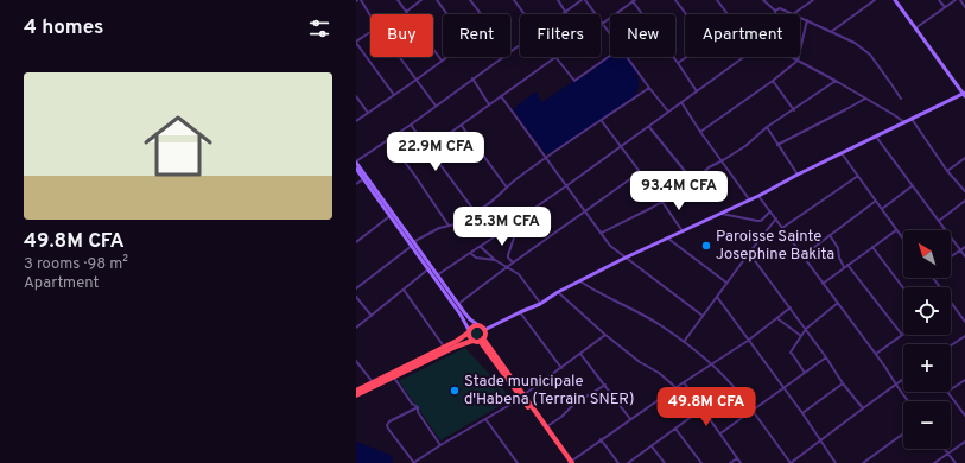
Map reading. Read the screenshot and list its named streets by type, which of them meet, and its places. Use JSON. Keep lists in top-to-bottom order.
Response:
{
  "places": ["Paroisse Sainte Josephine Bakita", "Stade municipale d'Habena (Terrain SNER)"],
  "north": "top left",
  "page": {
    "heading": "4 homes",
    "chip": [
      "Buy",
      "Rent",
      "Filters",
      "New",
      "Apartment"
    ],
    "list": [
      {
        "name": "49.8M CFA",
        "note": "3 rooms · 98 m² · Apartment"
      }
    ],
    "price": [
      "22.9M CFA",
      "93.4M CFA",
      "25.3M CFA",
      "49.8M CFA"
    ],
    "map_buttons": ["+", "−"]
  }
}
